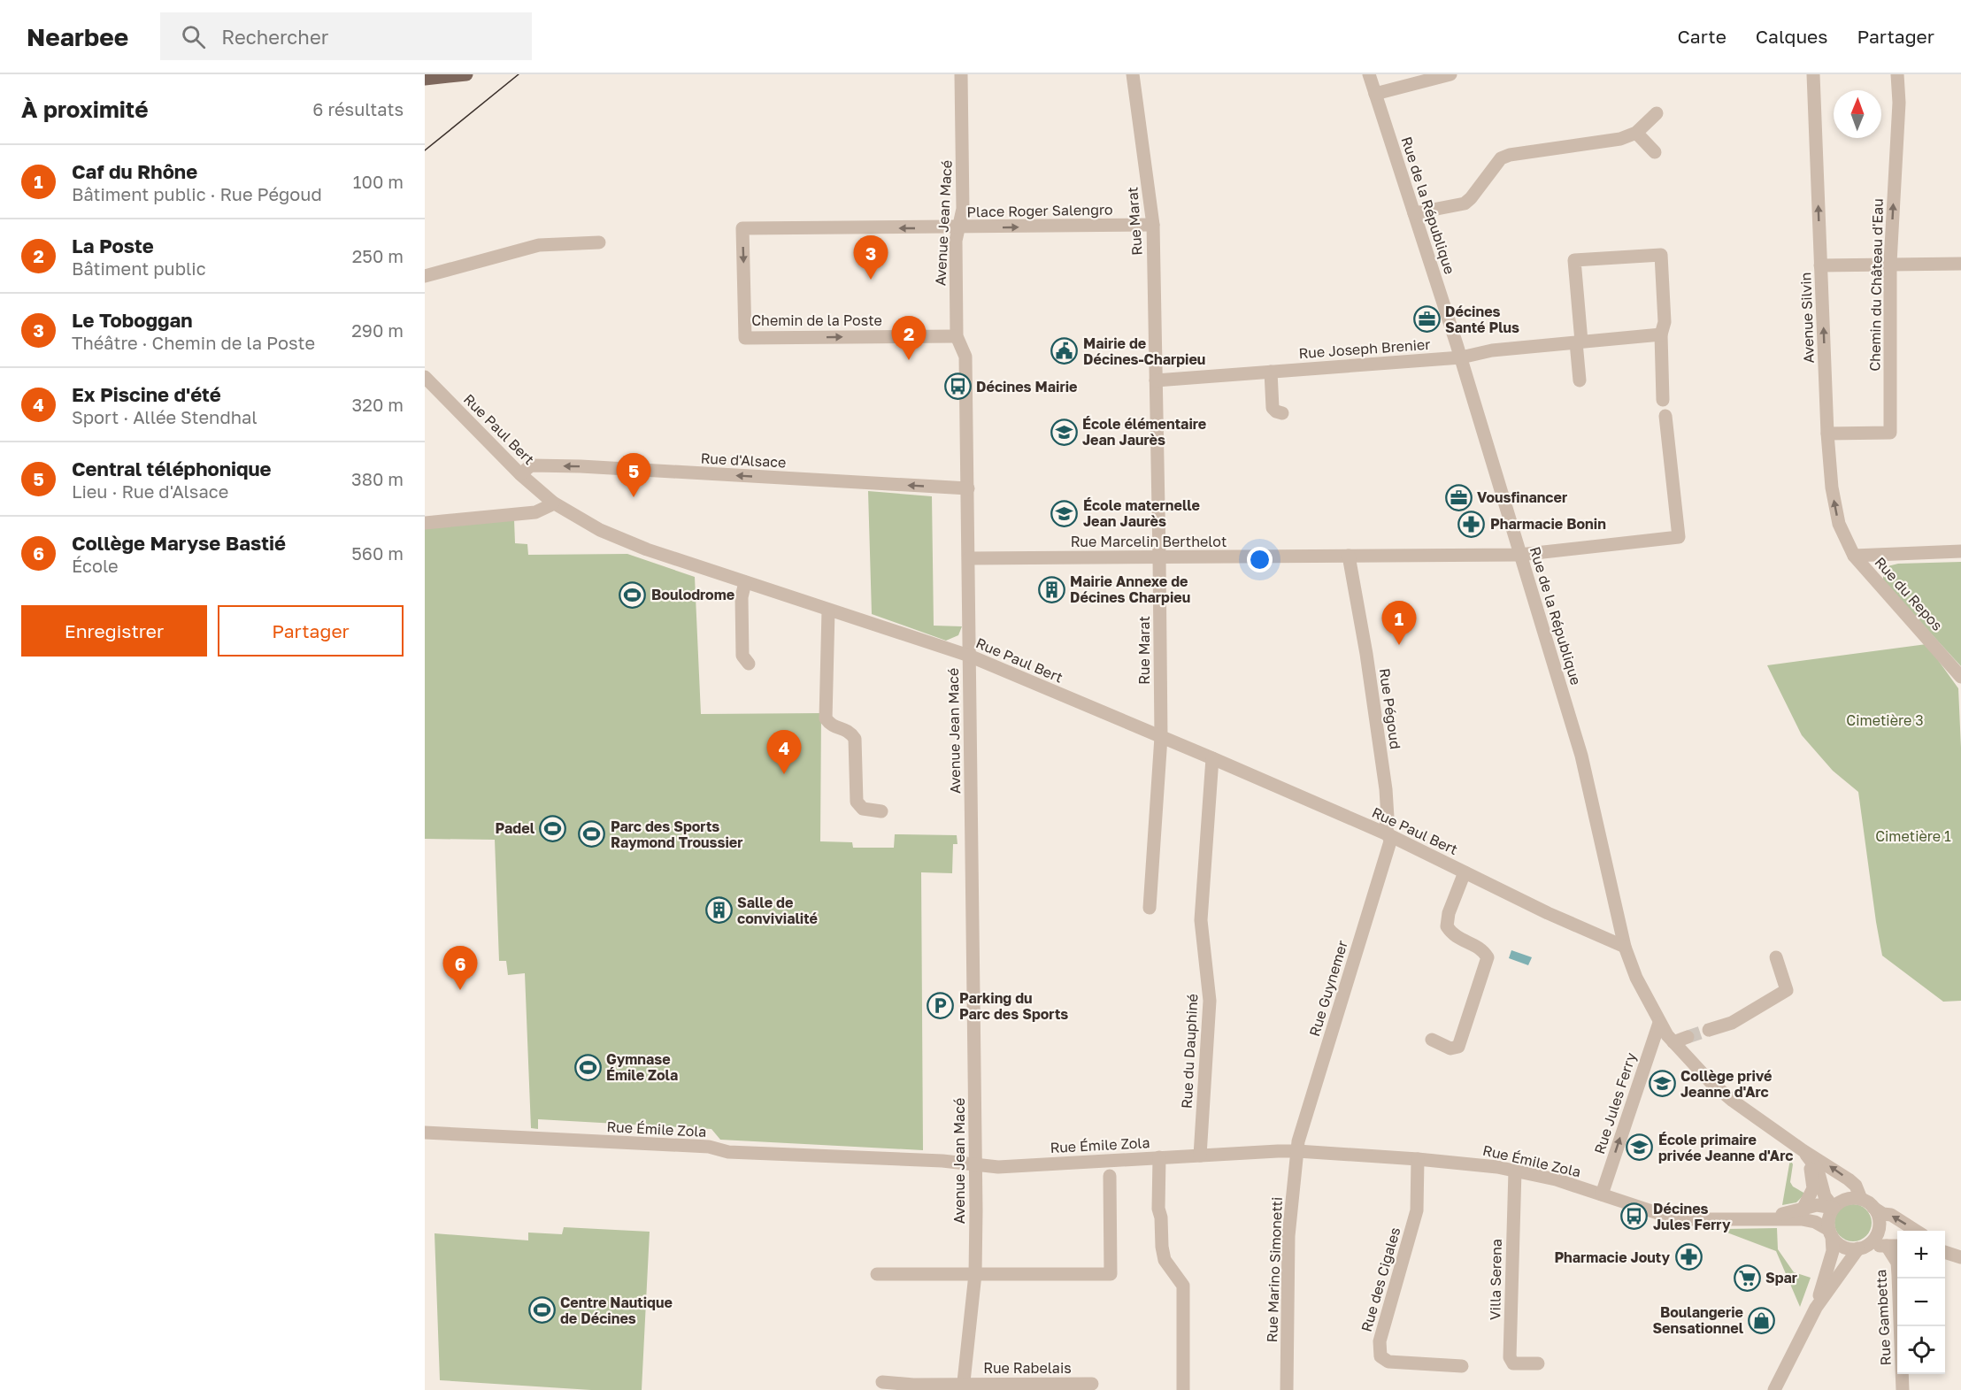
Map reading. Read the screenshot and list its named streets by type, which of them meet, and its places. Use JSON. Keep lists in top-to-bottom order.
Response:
{
  "streets": {
    "street": [
      "Rue de la République",
      "Place Roger Salengro",
      "Rue Marat",
      "Avenue Jean Macé",
      "Chemin du Château d'Eau",
      "Avenue Silvin",
      "Chemin de la Poste",
      "Rue Joseph Brenier",
      "Rue Paul Bert",
      "Rue d'Alsace",
      "Rue Marcelin Berthelot",
      "Rue du Repos",
      "Rue Pégoud",
      "Rue Guynemer",
      "Rue du Dauphiné",
      "Rue Jules Ferry",
      "Rue Émile Zola",
      "Rue Marino Simonetti",
      "Rue des Cigales",
      "Villa Serena",
      "Rue Gambetta",
      "Rue Rabelais"
    ]
  },
  "crossings": [
    ["Rue de la République", "Rue Joseph Brenier"],
    ["Rue de la République", "Rue Paul Bert"],
    ["Rue de la République", "Rue Marcelin Berthelot"],
    ["Rue de la République", "Rue Jules Ferry"],
    ["Rue de la République", "Rue Émile Zola"],
    ["Place Roger Salengro", "Rue Marat"],
    ["Place Roger Salengro", "Avenue Jean Macé"],
    ["Place Roger Salengro", "Chemin de la Poste"],
    ["Rue Marat", "Rue Joseph Brenier"],
    ["Rue Marat", "Rue Paul Bert"],
    ["Rue Marat", "Rue Marcelin Berthelot"],
    ["Avenue Jean Macé", "Chemin de la Poste"],
    ["Avenue Jean Macé", "Rue Paul Bert"],
    ["Avenue Jean Macé", "Rue d'Alsace"],
    ["Avenue Jean Macé", "Rue Marcelin Berthelot"],
    ["Avenue Jean Macé", "Rue Émile Zola"],
    ["Avenue Jean Macé", "Rue Rabelais"],
    ["Chemin du Château d'Eau", "Avenue Silvin"],
    ["Avenue Silvin", "Rue du Repos"],
    ["Rue Paul Bert", "Rue d'Alsace"],
    ["Rue Paul Bert", "Rue Pégoud"],
    ["Rue Paul Bert", "Rue Guynemer"],
    ["Rue Paul Bert", "Rue du Dauphiné"],
    ["Rue Marcelin Berthelot", "Rue Pégoud"],
    ["Rue Pégoud", "Rue Guynemer"],
    ["Rue Guynemer", "Rue Émile Zola"],
    ["Rue Guynemer", "Rue Marino Simonetti"],
    ["Rue du Dauphiné", "Rue Émile Zola"],
    ["Rue Jules Ferry", "Rue Émile Zola"],
    ["Rue Émile Zola", "Rue Marino Simonetti"],
    ["Rue Émile Zola", "Rue des Cigales"],
    ["Rue Émile Zola", "Villa Serena"]
  ],
  "one_way": [
    "Place Roger Salengro",
    "Chemin du Château d'Eau",
    "Avenue Silvin",
    "Rue d'Alsace",
    "Rue Jules Ferry"
  ],
  "parks": ["Cimetière 3", "Cimetière 1"],
  "places": {
    "office": ["Décines Santé Plus", "Vousfinancer"],
    "public building": ["Mairie de Décines-Charpieu"],
    "bus stop": ["Décines Mairie", "Décines Jules Ferry"],
    "school or university": [
      "École élémentaire Jean Jaurès",
      "École maternelle Jean Jaurès",
      "Collège privé Jeanne d'Arc",
      "École primaire privée Jeanne d'Arc"
    ],
    "pharmacy": ["Pharmacie Bonin", "Pharmacie Jouty"],
    "building": ["Mairie Annexe de Décines Charpieu", "Salle de convivialité"],
    "sports": [
      "Boulodrome",
      "Padel",
      "Parc des Sports Raymond Troussier",
      "Gymnase Émile Zola",
      "Centre Nautique de Décines"
    ],
    "parking": ["Parking du Parc des Sports"],
    "supermarket": ["Spar"],
    "shop": ["Boulangerie Sensationnel"]
  },
  "north": "top",
  "page": {
    "header": "Nearbee",
    "search": "Rechercher",
    "nav": ["Carte", "Calques", "Partager"],
    "heading": ["À proximité", "6 résultats"],
    "list": [
      {
        "mark": "1",
        "name": "Caf du Rhône",
        "note": "Bâtiment public · Rue Pégoud",
        "value": "100 m"
      },
      {
        "mark": "2",
        "name": "La Poste",
        "note": "Bâtiment public",
        "value": "250 m"
      },
      {
        "mark": "3",
        "name": "Le Toboggan",
        "note": "Théâtre · Chemin de la Poste",
        "value": "290 m"
      },
      {
        "mark": "4",
        "name": "Ex Piscine d'été",
        "note": "Sport · Allée Stendhal",
        "value": "320 m"
      },
      {
        "mark": "5",
        "name": "Central téléphonique",
        "note": "Lieu · Rue d'Alsace",
        "value": "380 m"
      },
      {
        "mark": "6",
        "name": "Collège Maryse Bastié",
        "note": "École",
        "value": "560 m"
      }
    ],
    "pins": [
      "3",
      "2",
      "5",
      "1",
      "4",
      "6"
    ],
    "buttons": ["Enregistrer", "Partager"],
    "map_buttons": ["+", "−"]
  }
}
